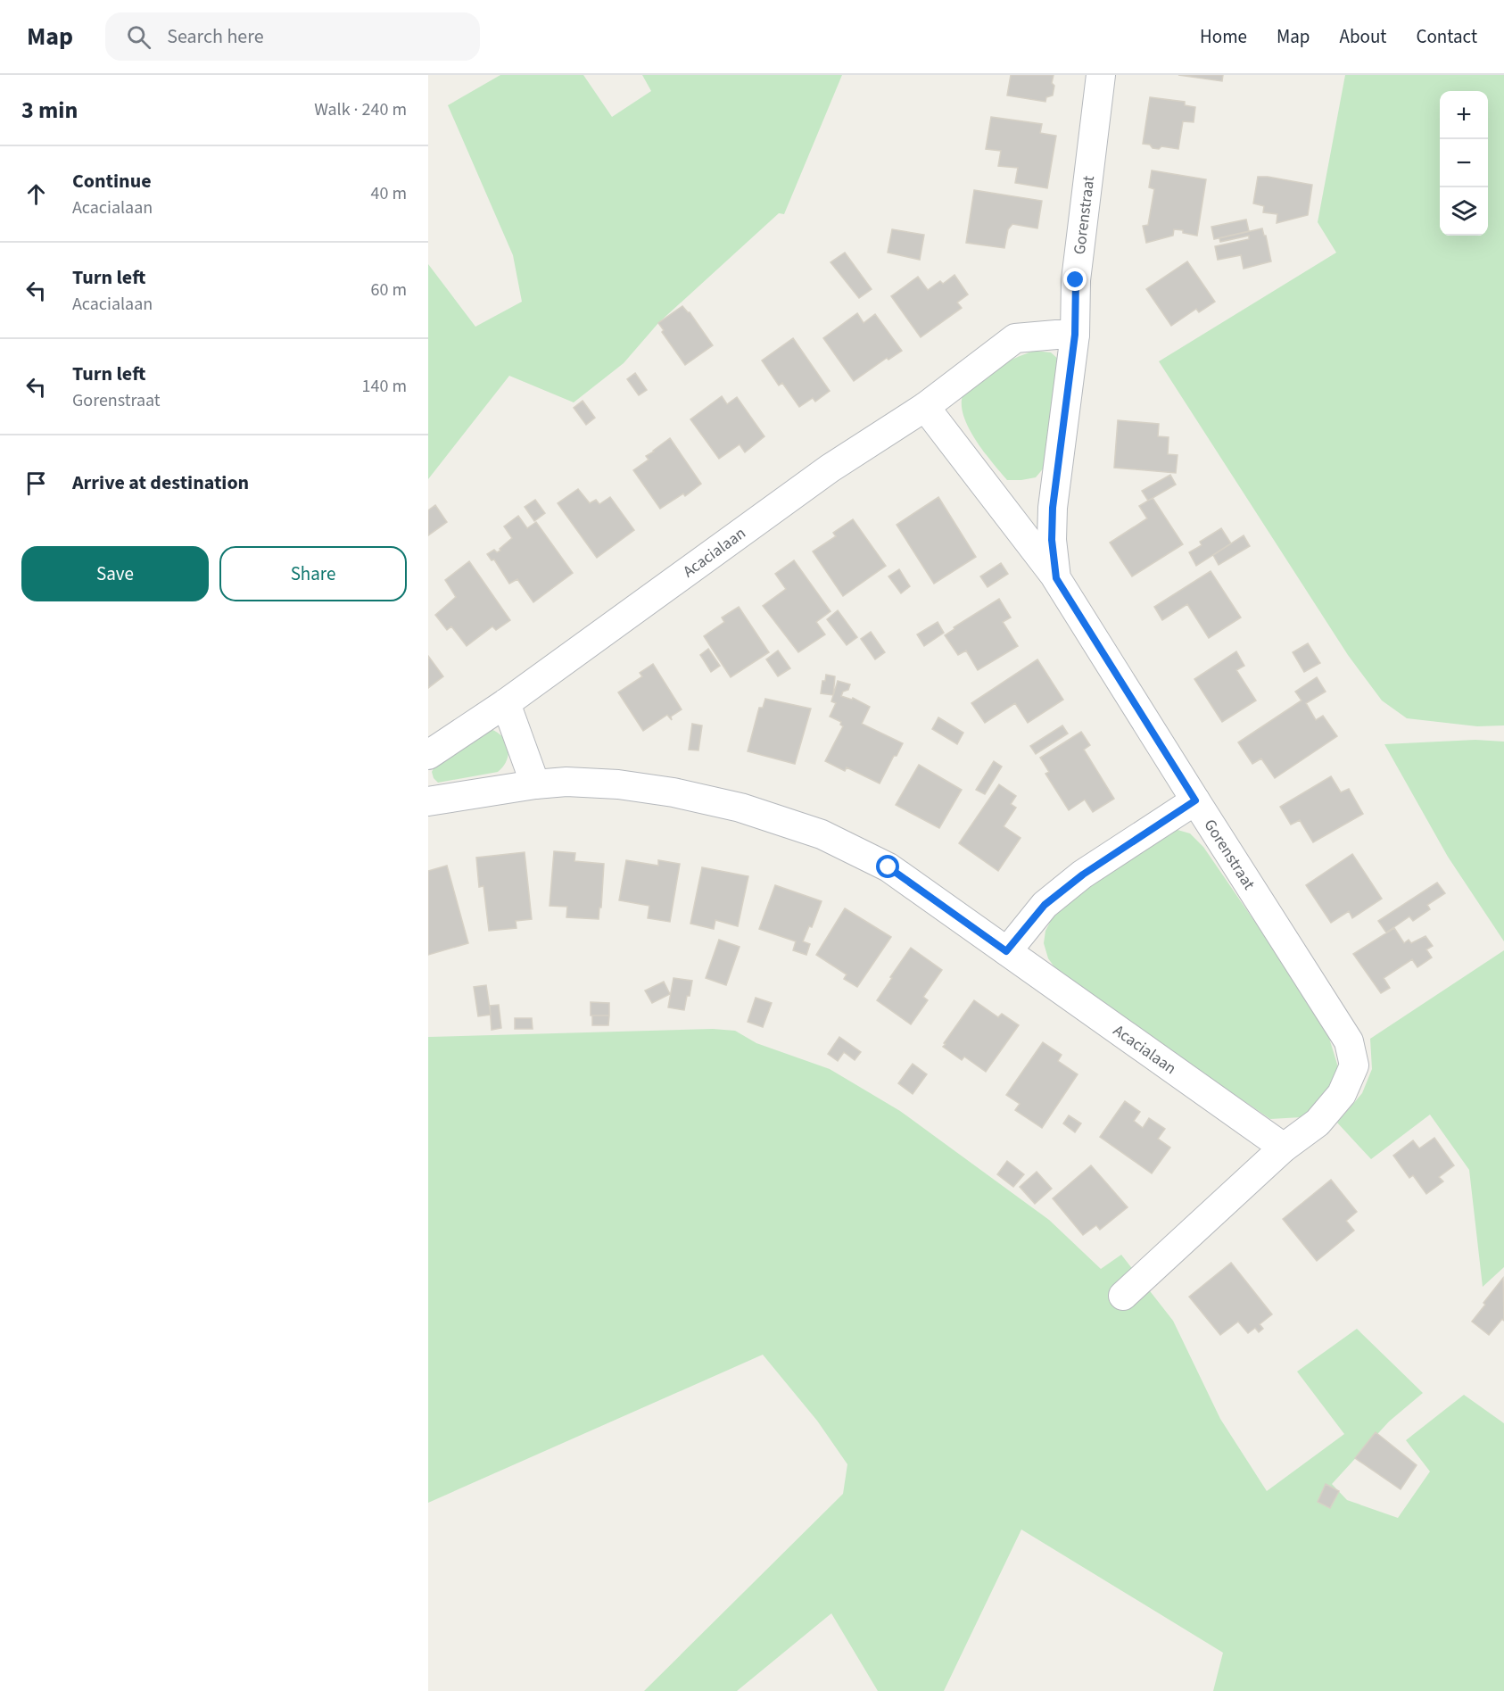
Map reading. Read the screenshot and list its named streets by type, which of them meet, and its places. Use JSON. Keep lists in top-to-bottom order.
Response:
{
  "streets": {
    "street": ["Gorenstraat", "Acacialaan"]
  },
  "crossings": [
    ["Gorenstraat", "Acacialaan"]
  ],
  "page": {
    "header": "Map",
    "search": "Search here",
    "nav": [
      "Home",
      "Map",
      "About",
      "Contact"
    ],
    "heading": ["3 min", "Walk · 240 m"],
    "map_buttons": ["+", "−"],
    "list": [
      ["Continue", "Acacialaan", "40 m"],
      ["Turn left", "Acacialaan", "60 m"],
      ["Turn left", "Gorenstraat", "140 m"],
      "Arrive at destination"
    ],
    "buttons": ["Save", "Share"]
  }
}
